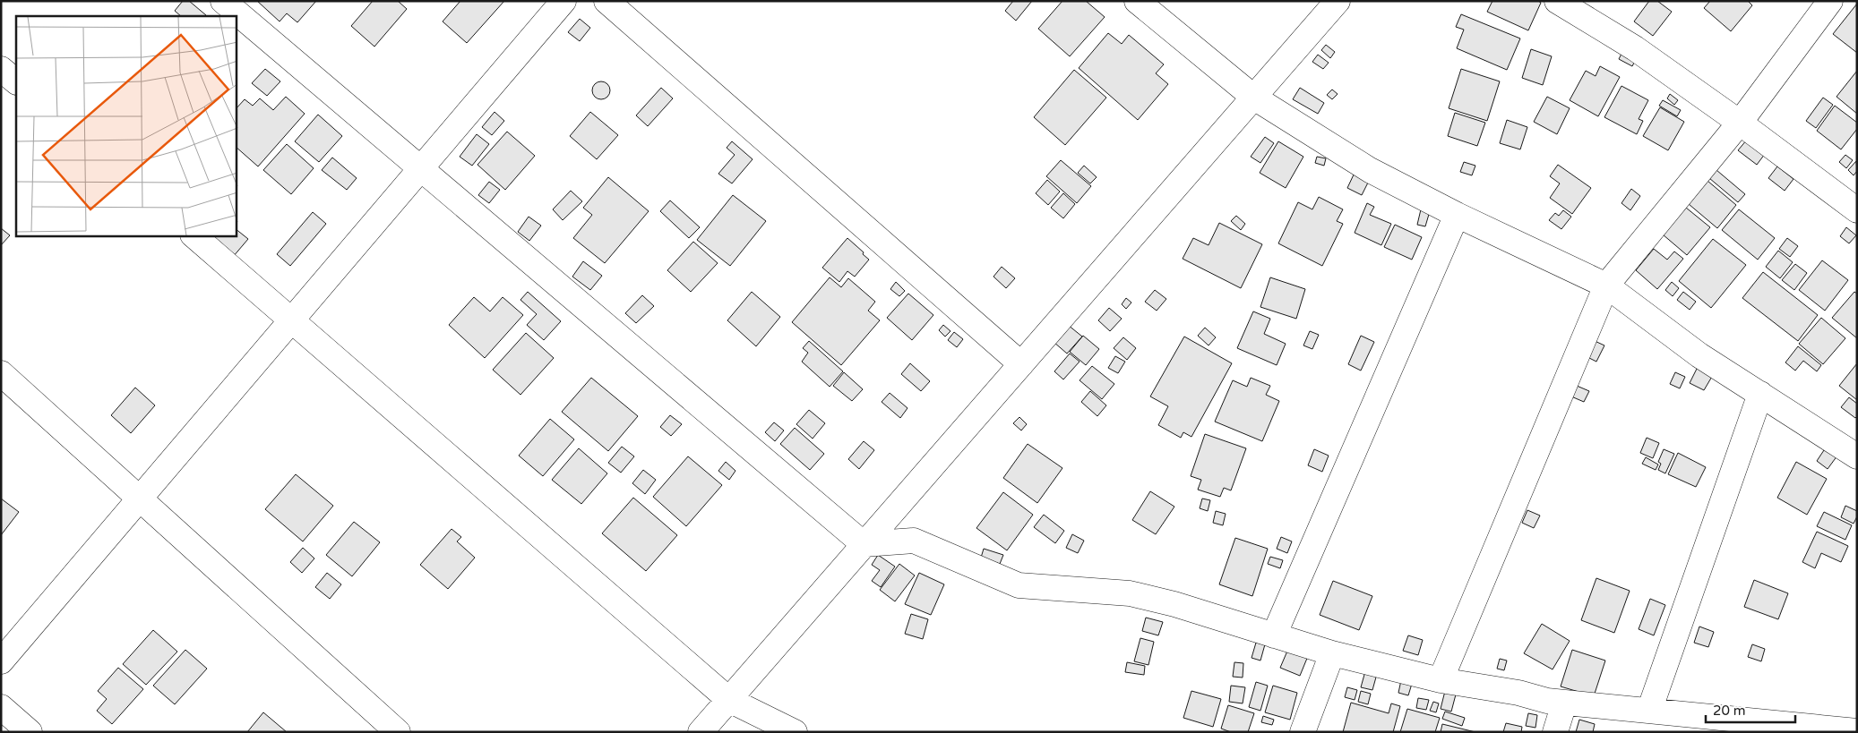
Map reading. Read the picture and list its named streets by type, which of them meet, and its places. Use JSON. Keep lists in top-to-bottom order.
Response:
{
  "scale_bar": "20 m"
}
